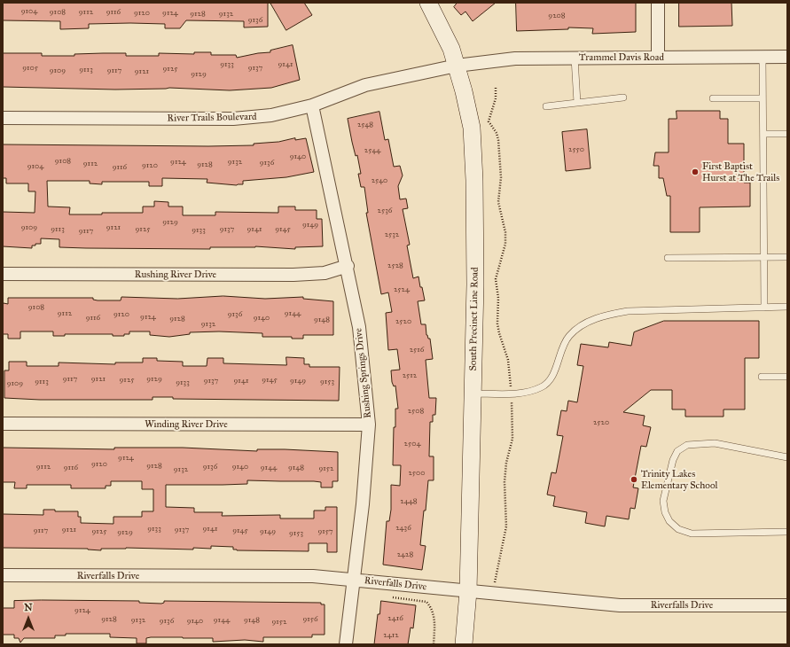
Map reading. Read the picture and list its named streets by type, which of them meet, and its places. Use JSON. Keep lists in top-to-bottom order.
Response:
{
  "streets": {
    "main road": ["South Precinct Line Road"],
    "street": [
      "Trammel Davis Road",
      "River Trails Boulevard",
      "Rushing River Drive",
      "Rushing Springs Drive",
      "Winding River Drive",
      "Riverfalls Drive"
    ]
  },
  "crossings": [
    ["Trammel Davis Road", "River Trails Boulevard"],
    ["Trammel Davis Road", "South Precinct Line Road"],
    ["River Trails Boulevard", "South Precinct Line Road"],
    ["River Trails Boulevard", "Rushing Springs Drive"],
    ["Rushing River Drive", "Rushing Springs Drive"],
    ["South Precinct Line Road", "Riverfalls Drive"],
    ["Rushing Springs Drive", "Winding River Drive"],
    ["Rushing Springs Drive", "Riverfalls Drive"]
  ],
  "places": ["First Baptist Hurst at The Trails", "Trinity Lakes Elementary School"],
  "house_numbers": [
    "9104",
    "9108",
    "9112",
    "9116",
    "9120",
    "9124",
    "9128",
    "9132",
    "9208",
    "9136",
    "9133",
    "9141",
    "9105",
    "9137",
    "9125",
    "9113",
    "9109",
    "9117",
    "9121",
    "9129",
    "2548",
    "2550",
    "2544",
    "9140",
    "9108",
    "9124",
    "9132",
    "9136",
    "9112",
    "9128",
    "9120",
    "9104",
    "9116",
    "2540",
    "2536",
    "9129",
    "9149",
    "9109",
    "9121",
    "9113",
    "9125",
    "9137",
    "9141",
    "9145",
    "9133",
    "9117",
    "2532",
    "2528",
    "2524",
    "9108",
    "9112",
    "9144",
    "9120",
    "9136",
    "9124",
    "9116",
    "9140",
    "9128",
    "9148",
    "2520",
    "9132",
    "2516",
    "2512",
    "9117",
    "9121",
    "9129",
    "9125",
    "9145",
    "9137",
    "9141",
    "9149",
    "9113",
    "9153",
    "9133",
    "9109",
    "2508",
    "2520",
    "2504",
    "9124",
    "9120",
    "9128",
    "9112",
    "9136",
    "9140",
    "9116",
    "9144",
    "9148",
    "9152",
    "9132",
    "2500",
    "2448",
    "2436",
    "9133",
    "9141",
    "9121",
    "9137",
    "9117",
    "9145",
    "9125",
    "9149",
    "9157",
    "9129",
    "9153",
    "2428",
    "9124",
    "2416",
    "9128",
    "9156",
    "9132",
    "9144",
    "9148",
    "9136",
    "9140",
    "9152",
    "2412"
  ],
  "north": "top"
}
